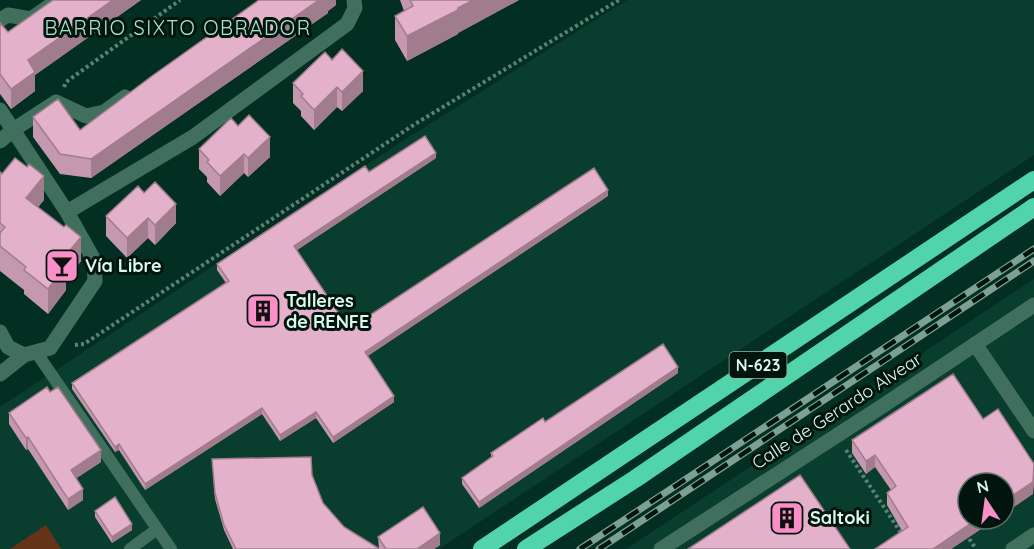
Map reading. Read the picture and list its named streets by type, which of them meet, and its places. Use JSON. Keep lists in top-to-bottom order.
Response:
{
  "streets": {
    "highway": ["N-623"],
    "street": ["Calle de Gerardo Alvear"]
  },
  "districts": ["BARRIO SIXTO OBRADOR"],
  "places": {
    "bar": ["Vía Libre"],
    "building": ["Talleres de RENFE", "Saltoki"]
  },
  "north": "top"
}
